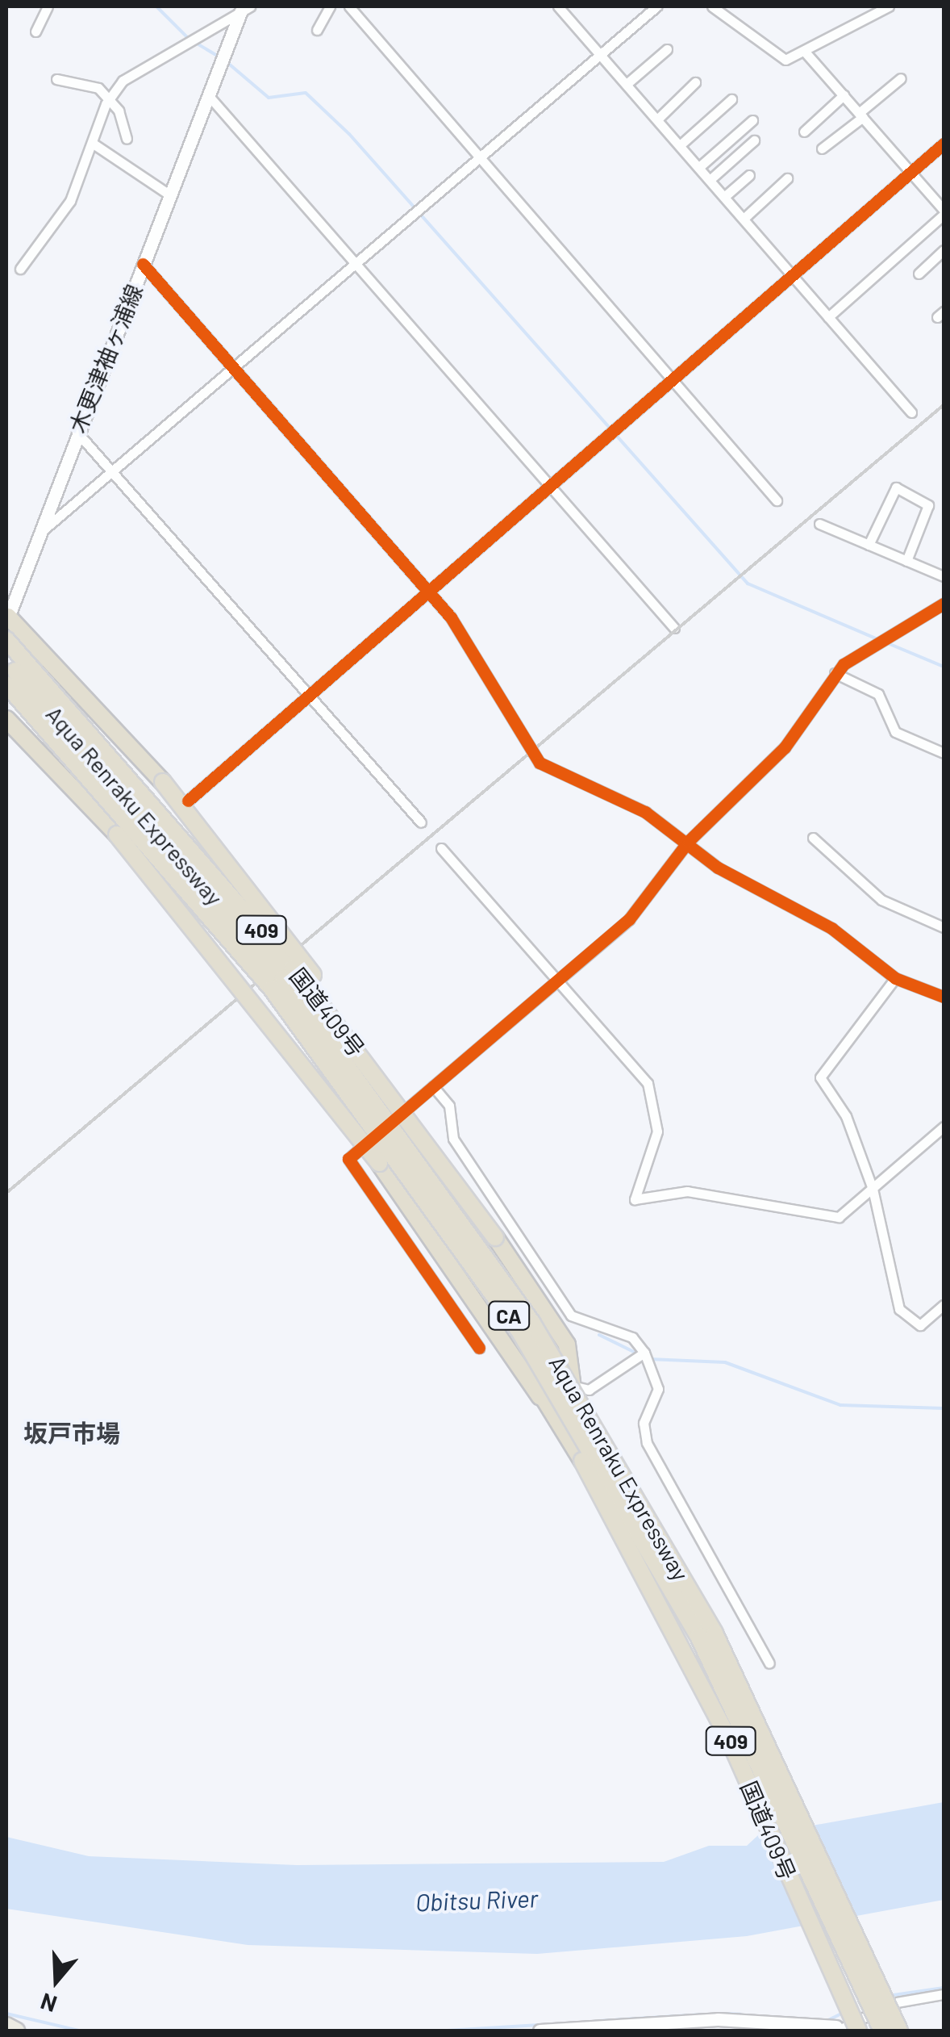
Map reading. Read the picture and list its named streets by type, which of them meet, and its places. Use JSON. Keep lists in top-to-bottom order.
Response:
{
  "streets": {
    "highway": [
      "Aqua Renraku Expressway",
      "409",
      "国道409号",
      "CA"
    ],
    "main road": ["木更津袖ヶ浦線"]
  },
  "districts": ["坂戸市場"],
  "water": ["Obitsu River"],
  "north": "bottom"
}
